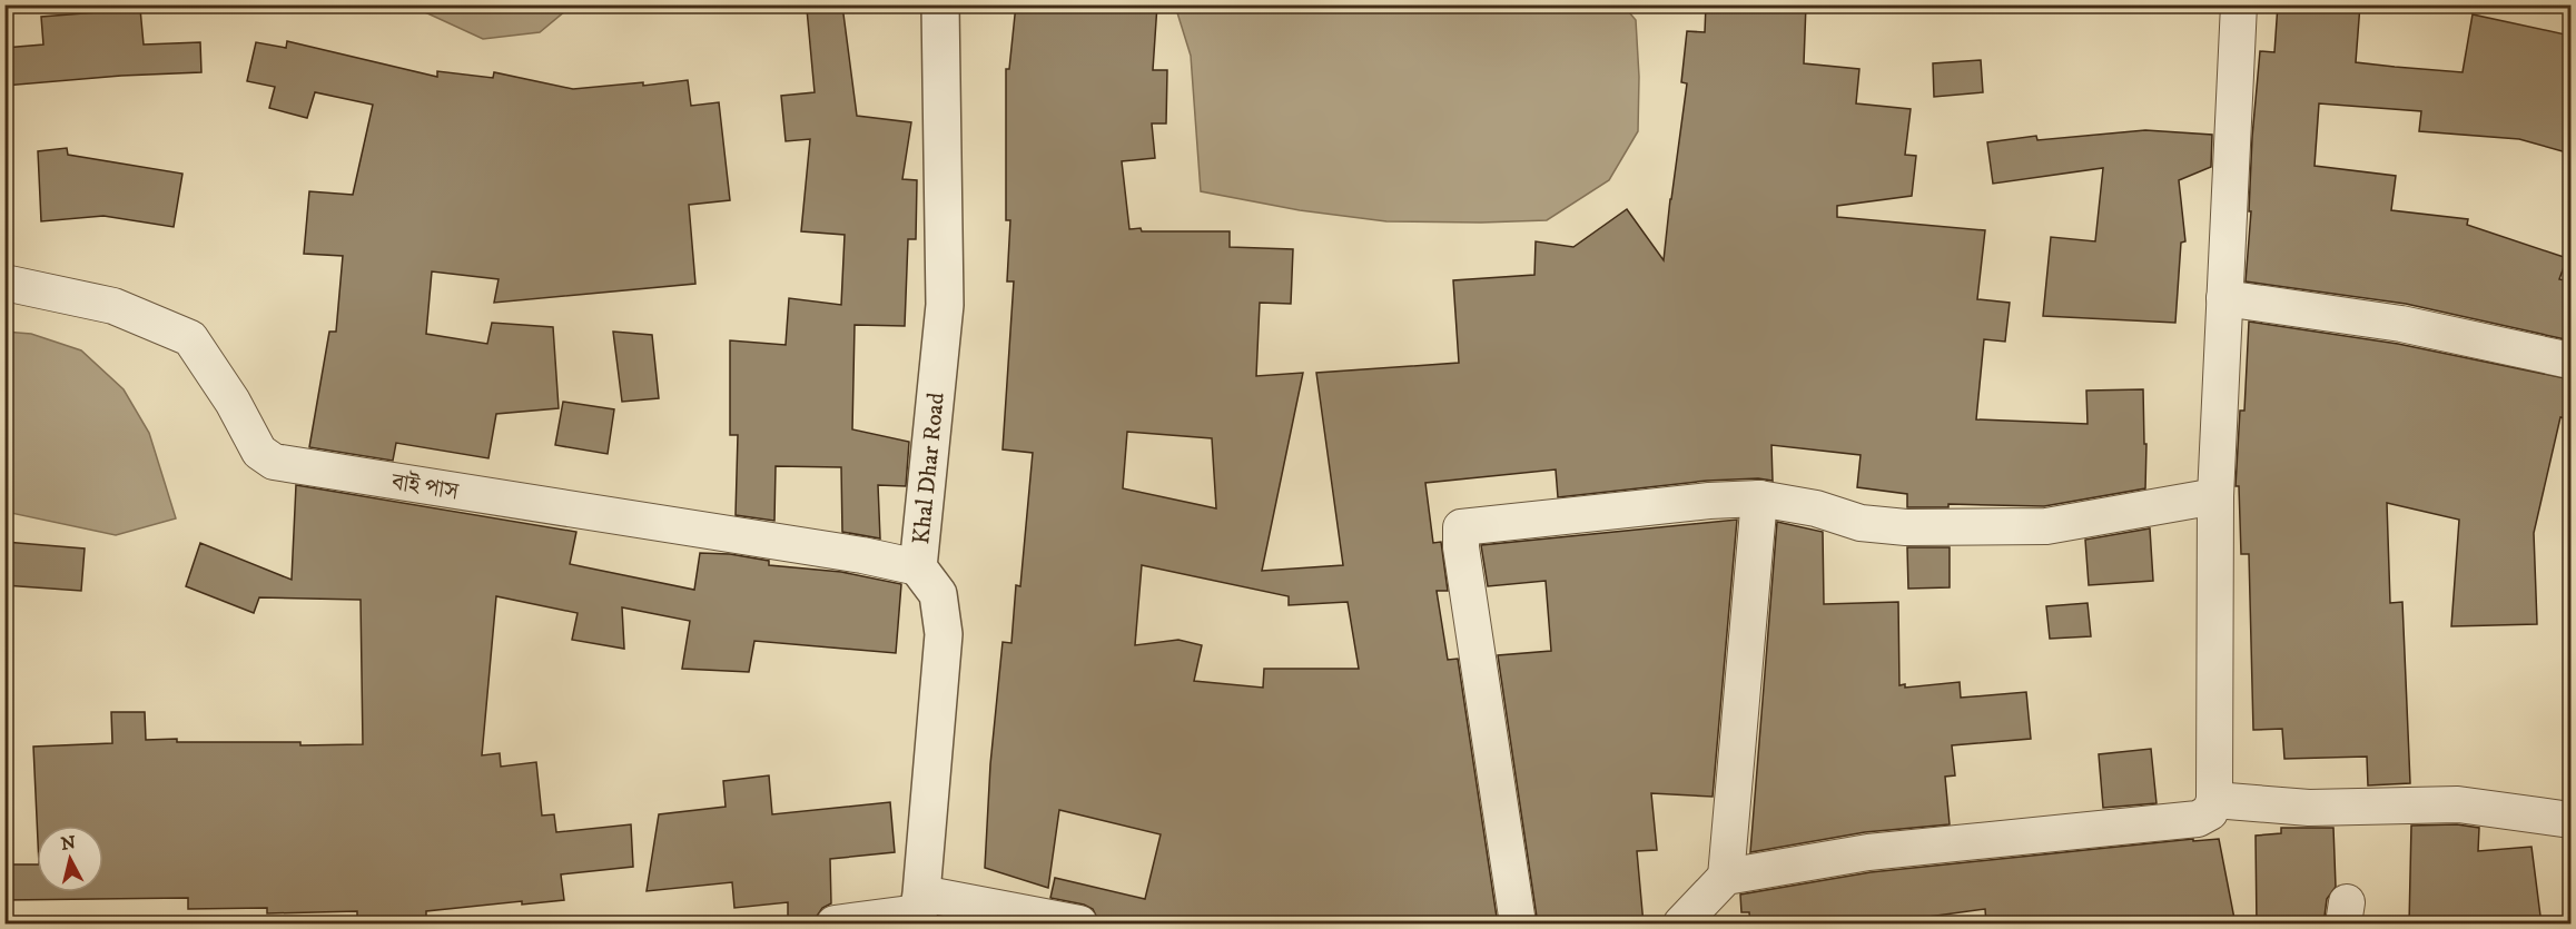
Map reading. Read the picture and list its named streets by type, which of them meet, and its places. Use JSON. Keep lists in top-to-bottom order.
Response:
{
  "streets": {
    "street": ["Khal Dhar Road", "বাই পাস"]
  },
  "crossings": [
    ["Khal Dhar Road", "বাই পাস"]
  ],
  "north": "top"
}
